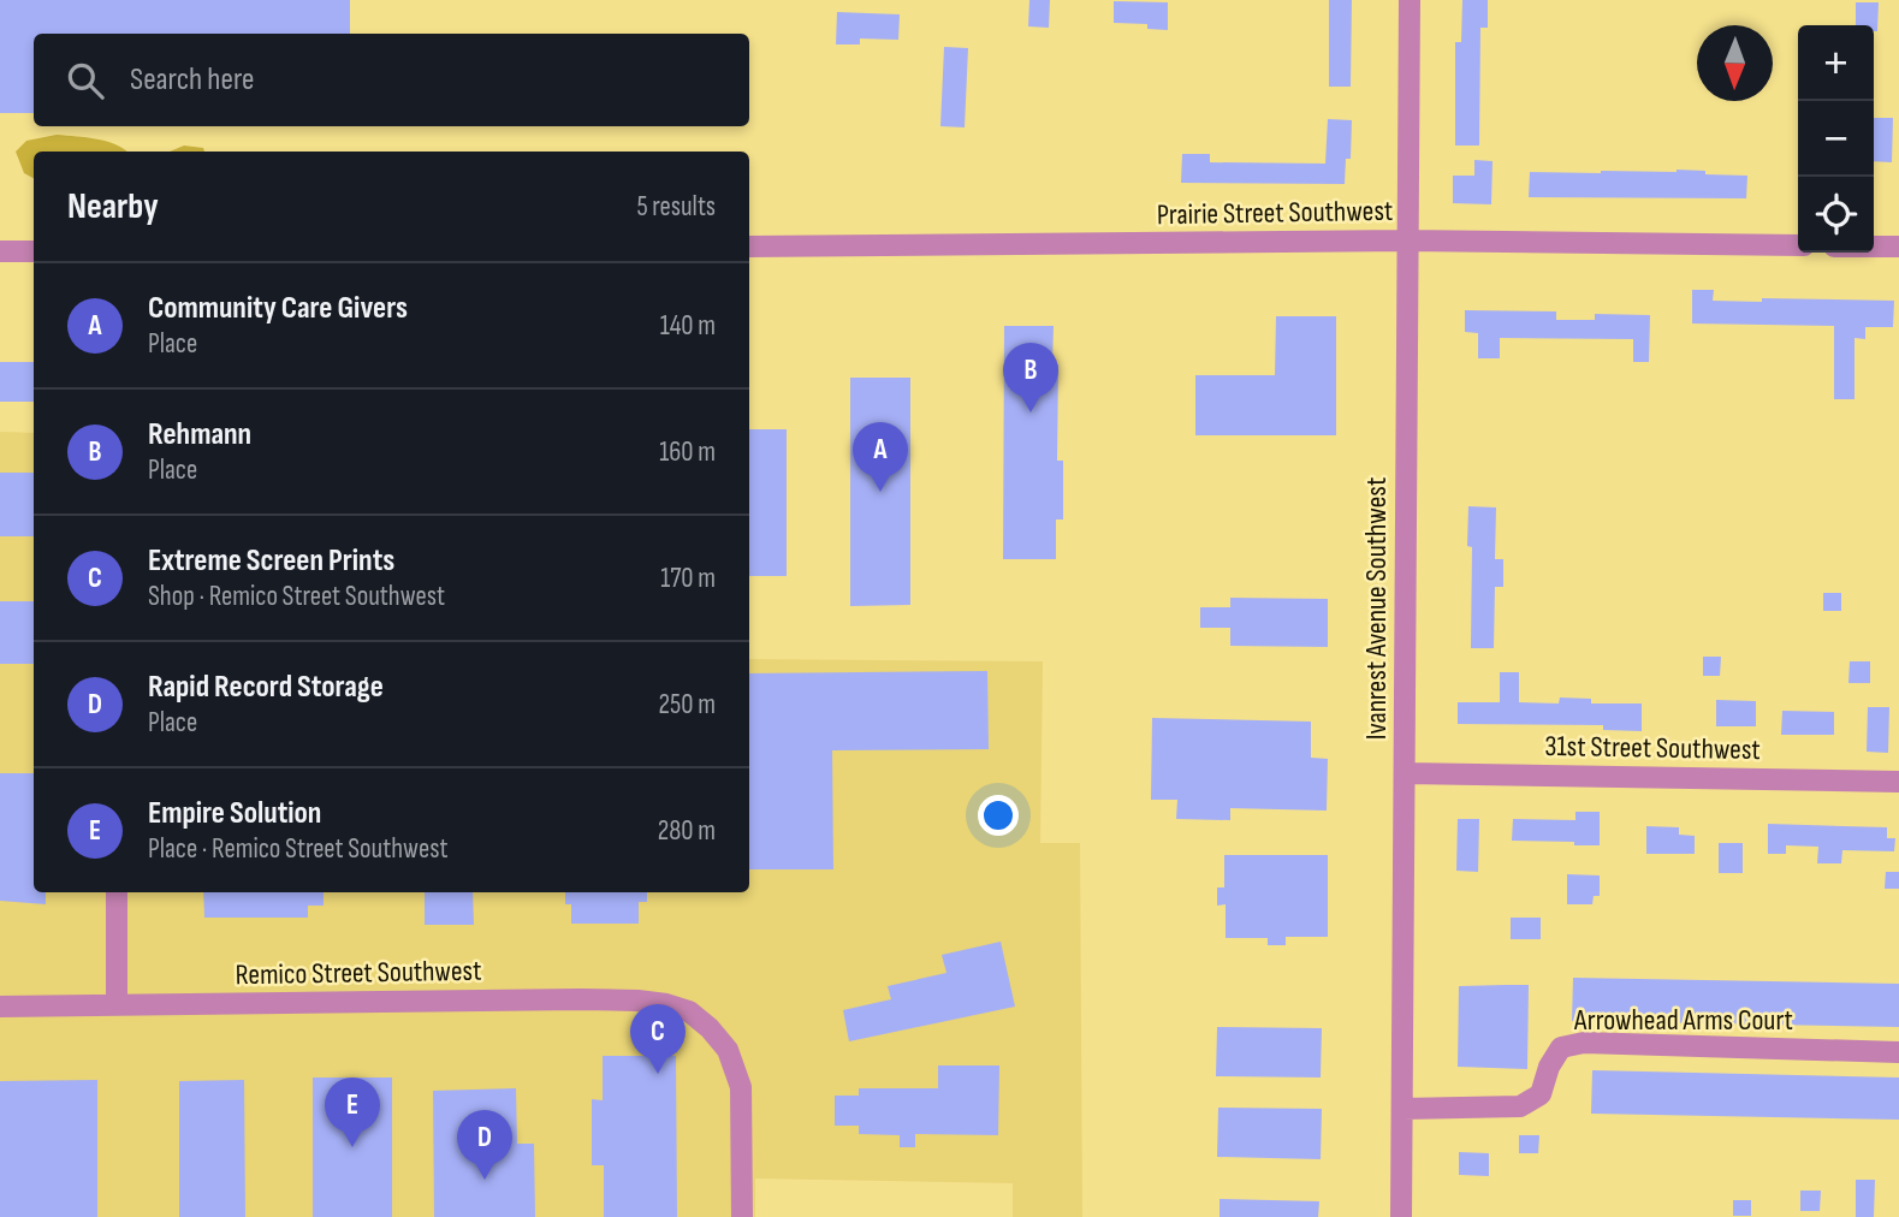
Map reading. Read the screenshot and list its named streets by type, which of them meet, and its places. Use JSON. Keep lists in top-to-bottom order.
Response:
{
  "streets": {
    "street": [
      "Prairie Street Southwest",
      "Ivanrest Avenue Southwest",
      "31st Street Southwest",
      "Remico Street Southwest",
      "Arrowhead Arms Court"
    ]
  },
  "crossings": [
    ["Prairie Street Southwest", "Ivanrest Avenue Southwest"],
    ["Ivanrest Avenue Southwest", "31st Street Southwest"],
    ["Ivanrest Avenue Southwest", "Arrowhead Arms Court"]
  ],
  "north": "bottom",
  "page": {
    "map_buttons": ["+", "−"],
    "search": "Search here",
    "heading": ["Nearby", "5 results"],
    "list": [
      {
        "mark": "A",
        "name": "Community Care Givers",
        "note": "Place",
        "value": "140 m"
      },
      {
        "mark": "B",
        "name": "Rehmann",
        "note": "Place",
        "value": "160 m"
      },
      {
        "mark": "C",
        "name": "Extreme Screen Prints",
        "note": "Shop · Remico Street Southwest",
        "value": "170 m"
      },
      {
        "mark": "D",
        "name": "Rapid Record Storage",
        "note": "Place",
        "value": "250 m"
      },
      {
        "mark": "E",
        "name": "Empire Solution",
        "note": "Place · Remico Street Southwest",
        "value": "280 m"
      }
    ],
    "pins": [
      "B",
      "A",
      "C",
      "E",
      "D"
    ]
  }
}
